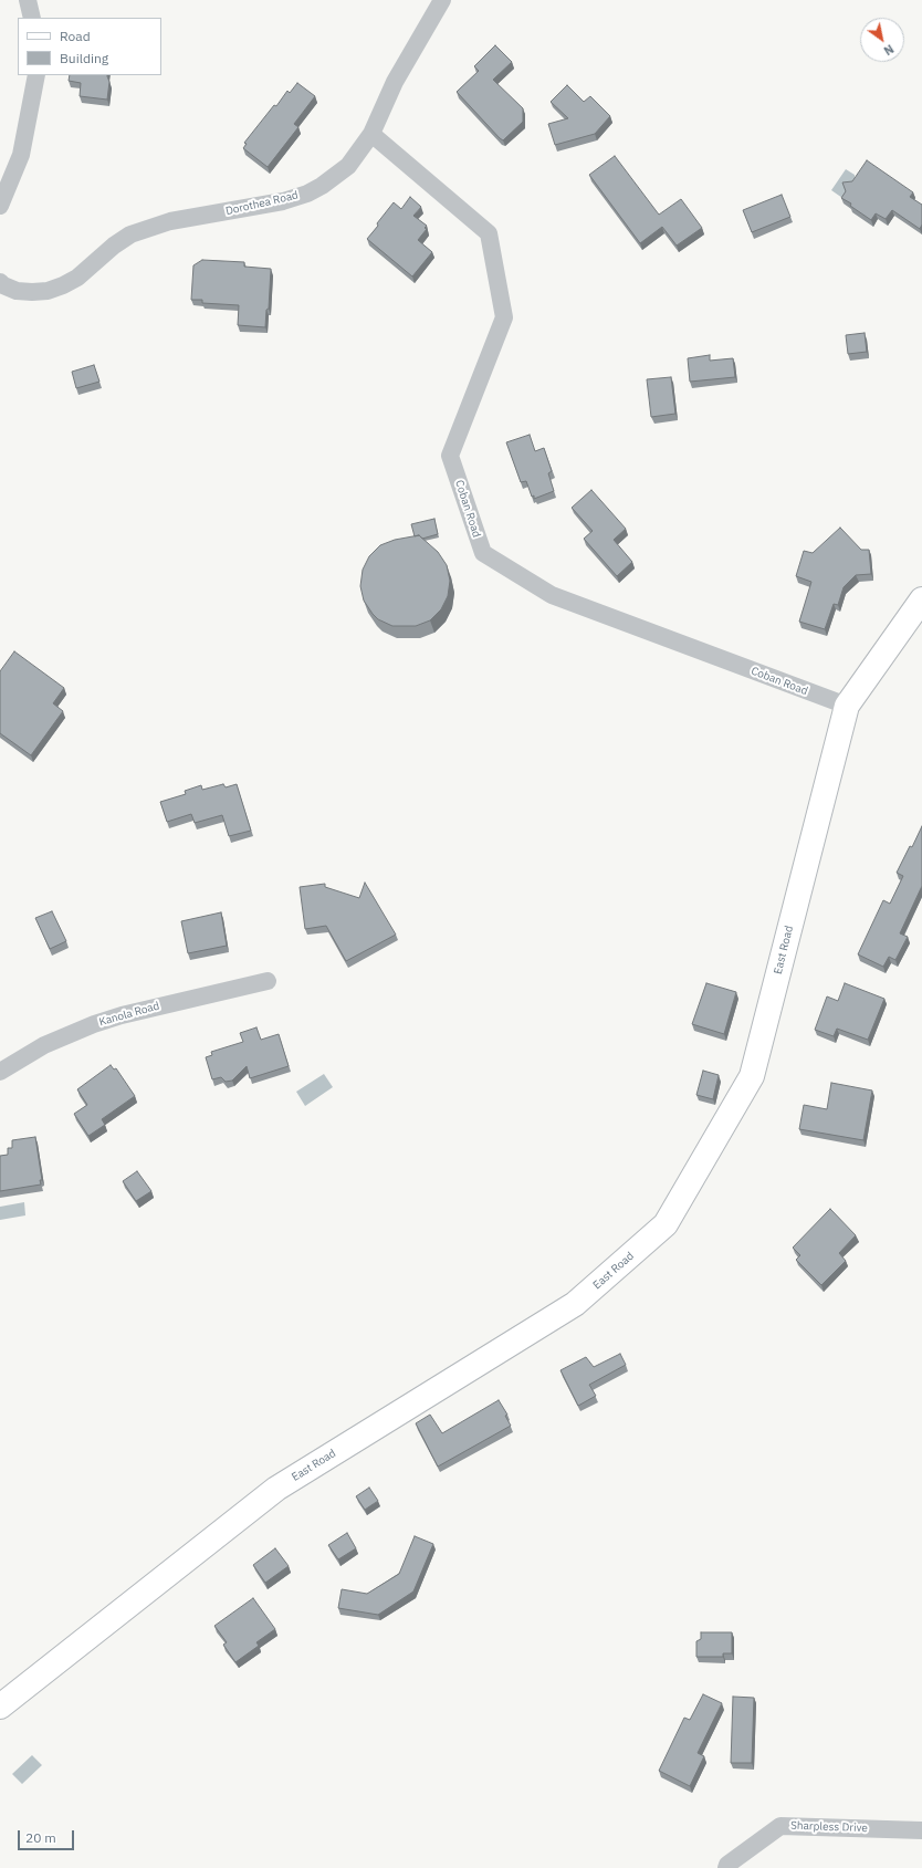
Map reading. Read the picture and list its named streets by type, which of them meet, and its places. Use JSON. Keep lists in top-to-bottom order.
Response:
{
  "streets": {
    "street": [
      "Dorothea Road",
      "Coban Road",
      "East Road",
      "Kanola Road",
      "Sharpless Drive"
    ]
  },
  "crossings": [
    ["Dorothea Road", "Coban Road"],
    ["Coban Road", "East Road"]
  ],
  "legend": ["Road", "Building"],
  "scale_bar": "20 m",
  "north": "bottom right"
}
